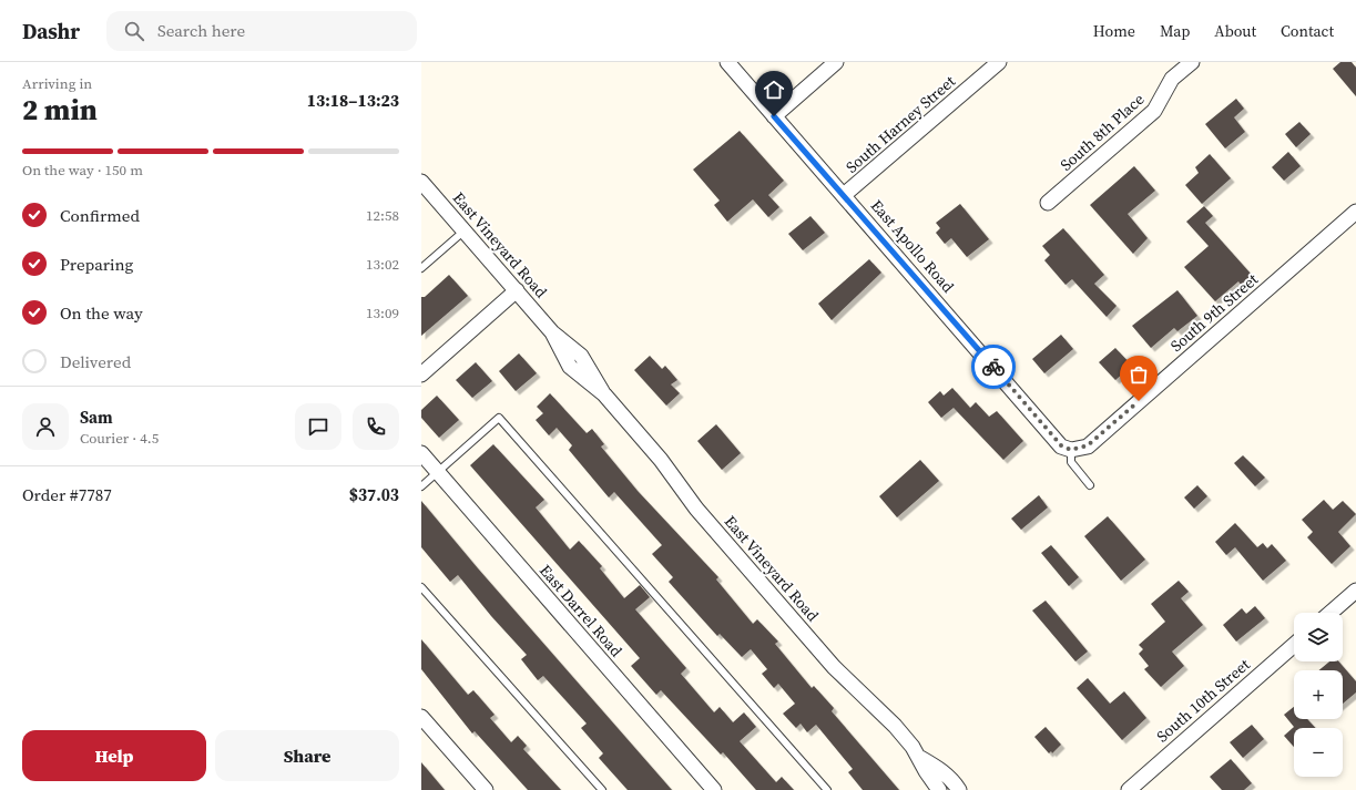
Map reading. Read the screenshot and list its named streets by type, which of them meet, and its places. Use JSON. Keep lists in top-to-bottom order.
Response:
{
  "streets": {
    "street": [
      "South Harney Street",
      "South 8th Place",
      "East Vineyard Road",
      "East Apollo Road",
      "South 9th Street",
      "East Darrel Road",
      "South 10th Street"
    ]
  },
  "crossings": [
    ["South Harney Street", "East Apollo Road"],
    ["East Apollo Road", "South 9th Street"]
  ],
  "page": {
    "header": "Dashr",
    "search": "Search here",
    "nav": [
      "Home",
      "Map",
      "About",
      "Contact"
    ],
    "heading": ["2 min", "Arriving in", "13:18–13:23"],
    "panel": [
      "Sam",
      "Courier · 4.5",
      "Order #7787",
      "$37.03"
    ],
    "bar": "On the way · 150 m",
    "list": [
      ["Confirmed", "12:58"],
      ["Preparing", "13:02"],
      ["On the way", "13:09"],
      "Delivered"
    ],
    "map_buttons": ["+", "−"],
    "buttons": ["Help", "Share"]
  }
}
